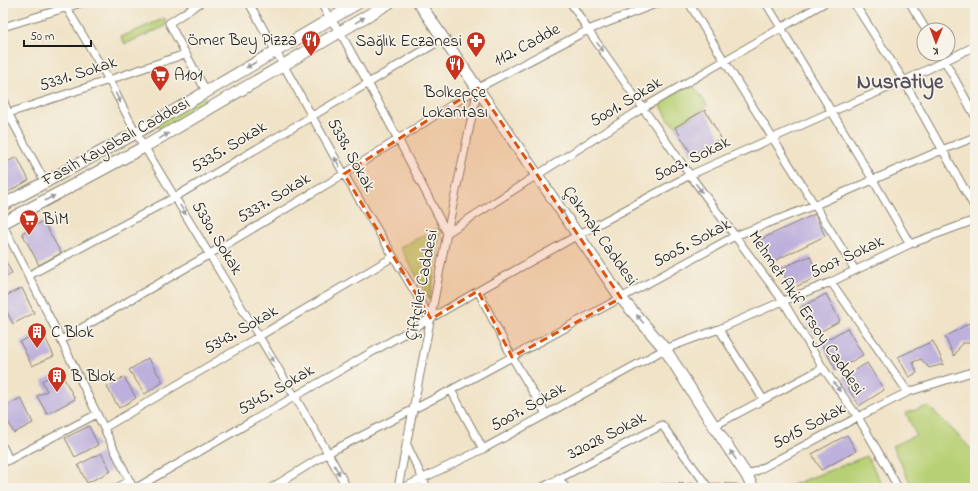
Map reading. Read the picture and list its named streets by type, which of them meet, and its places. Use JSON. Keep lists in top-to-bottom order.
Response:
{
  "streets": {
    "street": [
      "112. Cadde",
      "5331. Sokak",
      "5001. Sokak",
      "Fasih Kayabalı Caddesi",
      "5335. Sokak",
      "5338. Sokak",
      "5003. Sokak",
      "5337. Sokak",
      "Çakmak Caddesi",
      "5330. Sokak",
      "5005. Sokak",
      "5007 Sokak",
      "Çiftçiler Caddesi",
      "Mehmet Akif Ersoy Caddesi",
      "5343. Sokak",
      "5345. Sokak",
      "5007. Sokak",
      "5015 Sokak",
      "32028 Sokak"
    ]
  },
  "crossings": [
    ["112. Cadde", "5337. Sokak"],
    ["112. Cadde", "Çakmak Caddesi"],
    ["112. Cadde", "Çiftçiler Caddesi"],
    ["112. Cadde", "Mehmet Akif Ersoy Caddesi"],
    ["5331. Sokak", "5330. Sokak"],
    ["5001. Sokak", "Çakmak Caddesi"],
    ["5001. Sokak", "Çiftçiler Caddesi"],
    ["5001. Sokak", "Mehmet Akif Ersoy Caddesi"],
    ["Fasih Kayabalı Caddesi", "5338. Sokak"],
    ["Fasih Kayabalı Caddesi", "5330. Sokak"],
    ["5335. Sokak", "5338. Sokak"],
    ["5335. Sokak", "Çakmak Caddesi"],
    ["5335. Sokak", "5330. Sokak"],
    ["5338. Sokak", "5003. Sokak"],
    ["5338. Sokak", "5337. Sokak"],
    ["5338. Sokak", "Çiftçiler Caddesi"],
    ["5338. Sokak", "5343. Sokak"],
    ["5338. Sokak", "5345. Sokak"],
    ["5003. Sokak", "Çakmak Caddesi"],
    ["5003. Sokak", "Çiftçiler Caddesi"],
    ["5003. Sokak", "Mehmet Akif Ersoy Caddesi"],
    ["5003. Sokak", "5345. Sokak"],
    ["5337. Sokak", "Çakmak Caddesi"],
    ["5337. Sokak", "5330. Sokak"],
    ["5337. Sokak", "Çiftçiler Caddesi"],
    ["Çakmak Caddesi", "5005. Sokak"],
    ["Çakmak Caddesi", "5007 Sokak"],
    ["Çakmak Caddesi", "Çiftçiler Caddesi"],
    ["Çakmak Caddesi", "5007. Sokak"],
    ["Çakmak Caddesi", "5015 Sokak"],
    ["5330. Sokak", "5005. Sokak"],
    ["5330. Sokak", "5343. Sokak"],
    ["5330. Sokak", "5345. Sokak"],
    ["5005. Sokak", "Çiftçiler Caddesi"],
    ["5005. Sokak", "Mehmet Akif Ersoy Caddesi"],
    ["5007 Sokak", "Mehmet Akif Ersoy Caddesi"],
    ["5007 Sokak", "5007. Sokak"],
    ["Çiftçiler Caddesi", "5345. Sokak"],
    ["Mehmet Akif Ersoy Caddesi", "5015 Sokak"]
  ],
  "one_way": ["5338. Sokak", "5330. Sokak", "Mehmet Akif Ersoy Caddesi"],
  "districts": ["Nusratiye"],
  "places": {
    "restaurant": ["Ömer Bey Pizza", "Bolkepçe Lokantası"],
    "pharmacy": ["Sağlık Eczanesi"],
    "supermarket": ["A101", "BİM"],
    "building": ["C Blok", "B Blok"]
  },
  "scale_bar": "50 m",
  "north": "bottom"
}
